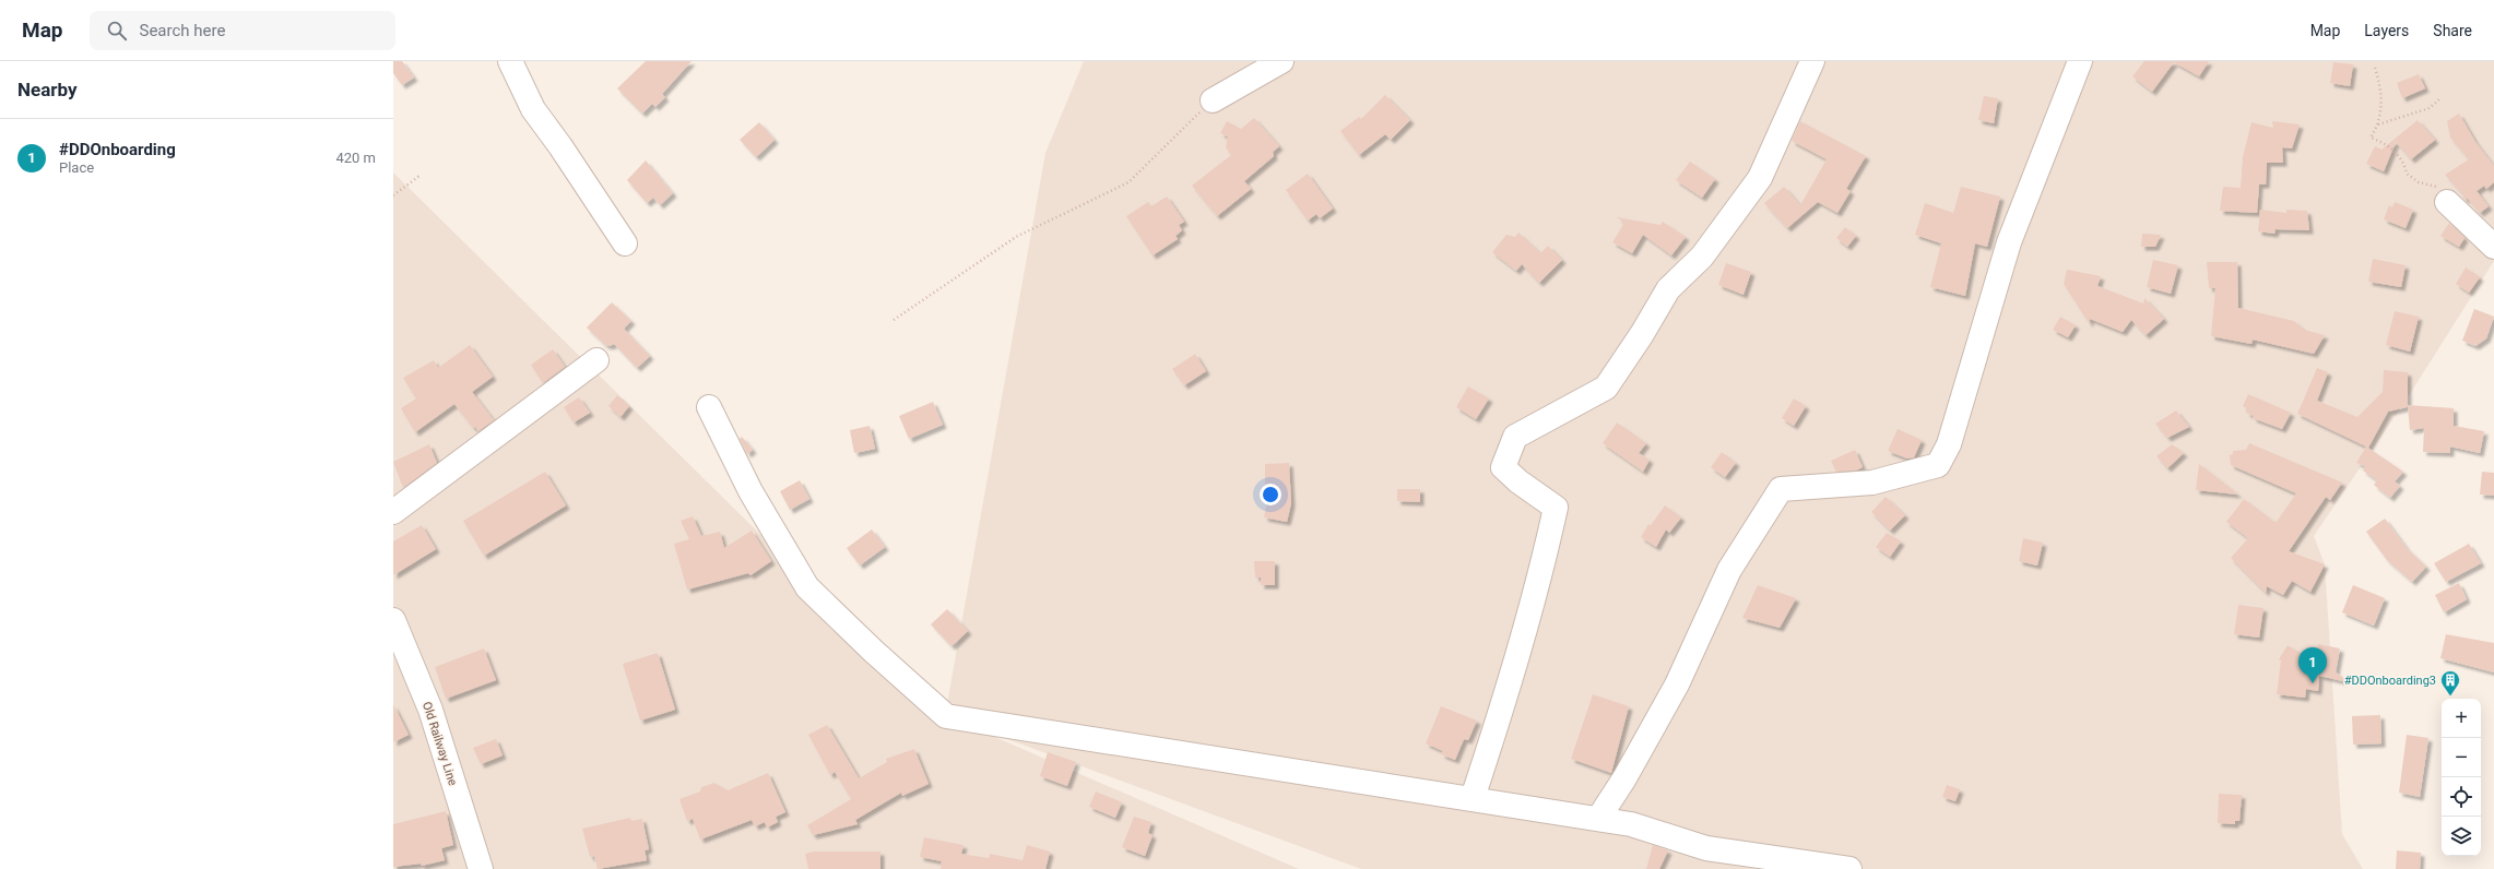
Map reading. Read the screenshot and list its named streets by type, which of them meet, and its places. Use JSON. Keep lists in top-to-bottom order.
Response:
{
  "streets": {
    "street": ["Old Railway Line"]
  },
  "places": {
    "building": ["#DDOnboarding3"]
  },
  "page": {
    "header": "Map",
    "search": "Search here",
    "nav": ["Map", "Layers", "Share"],
    "heading": "Nearby",
    "list": [
      {
        "mark": "1",
        "name": "#DDOnboarding",
        "note": "Place",
        "value": "420 m"
      }
    ],
    "pins": "1",
    "map_buttons": ["+", "−"]
  }
}
